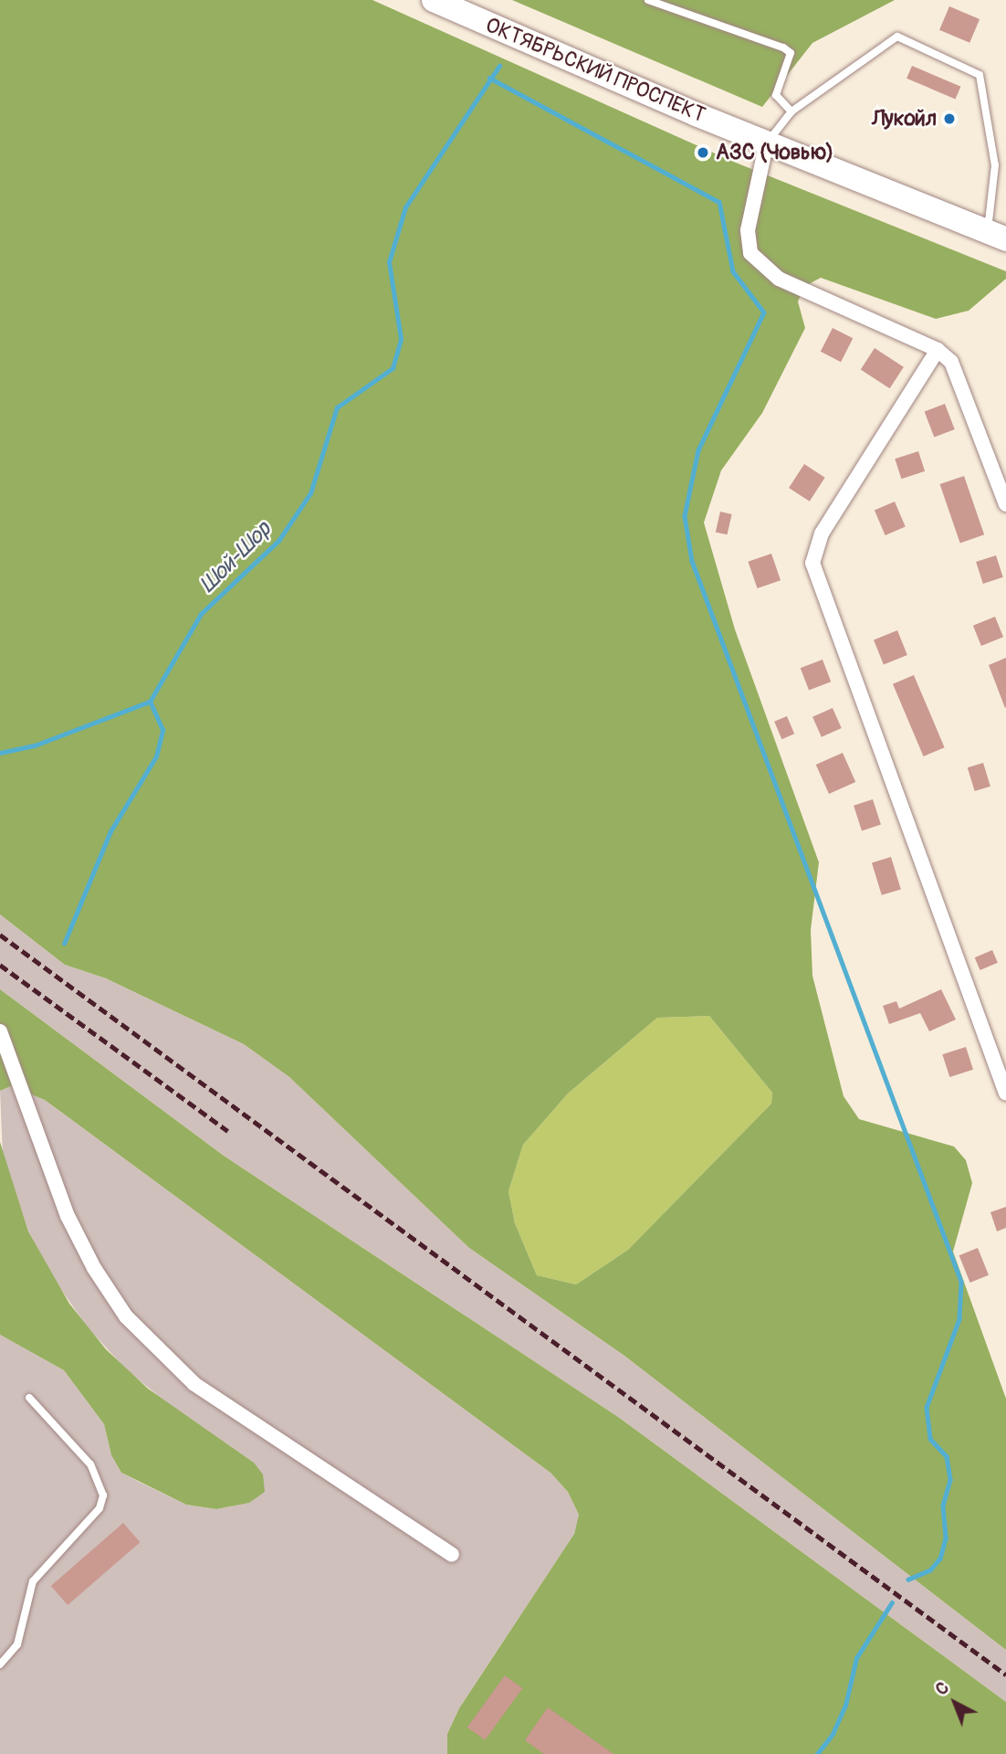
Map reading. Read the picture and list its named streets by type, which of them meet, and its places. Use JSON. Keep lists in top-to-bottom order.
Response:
{
  "streets": {
    "main road": ["ОКТЯБРЬСКИЙ ПРОСПЕКТ"]
  },
  "water": ["Шой-Шор"],
  "places": ["Лукойл", "АЗС (Човью)"],
  "north": "top left"
}
